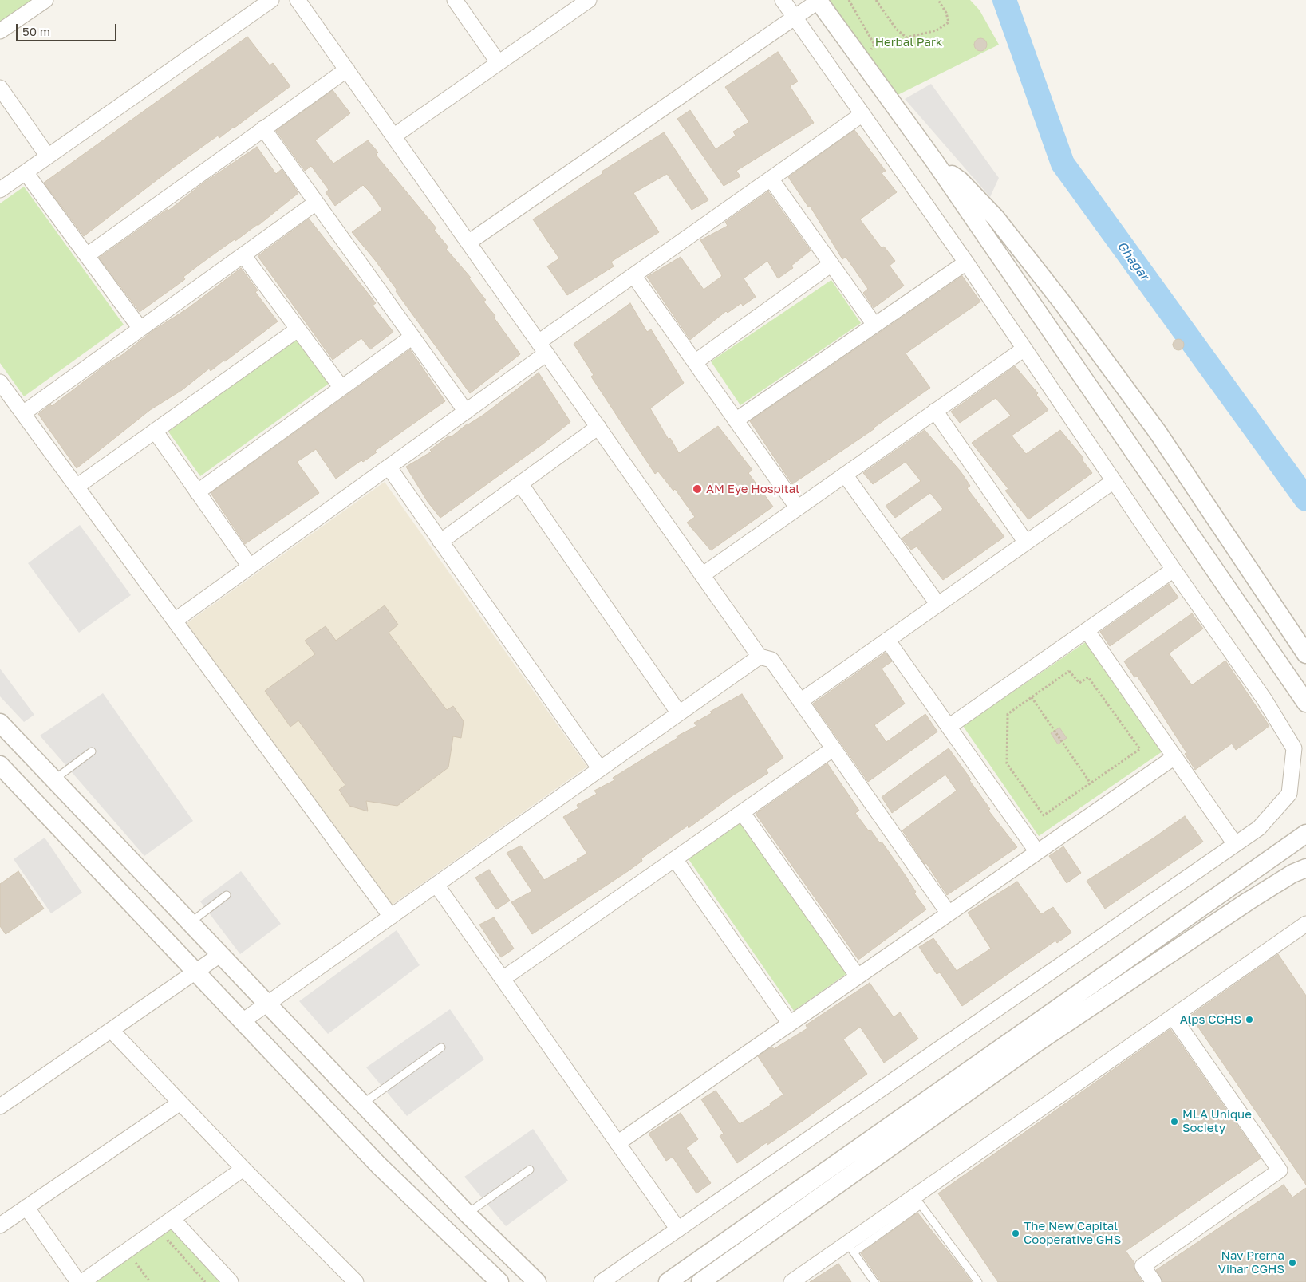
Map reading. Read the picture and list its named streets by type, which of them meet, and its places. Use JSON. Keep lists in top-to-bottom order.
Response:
{
  "water": ["Ghagar"],
  "parks": ["Herbal Park"],
  "places": [
    "AM Eye Hospital",
    "Alps CGHS",
    "MLA Unique Society",
    "The New Capital Cooperative GHS",
    "Nav Prerna Vihar CGHS"
  ],
  "scale_bar": "50 m"
}
